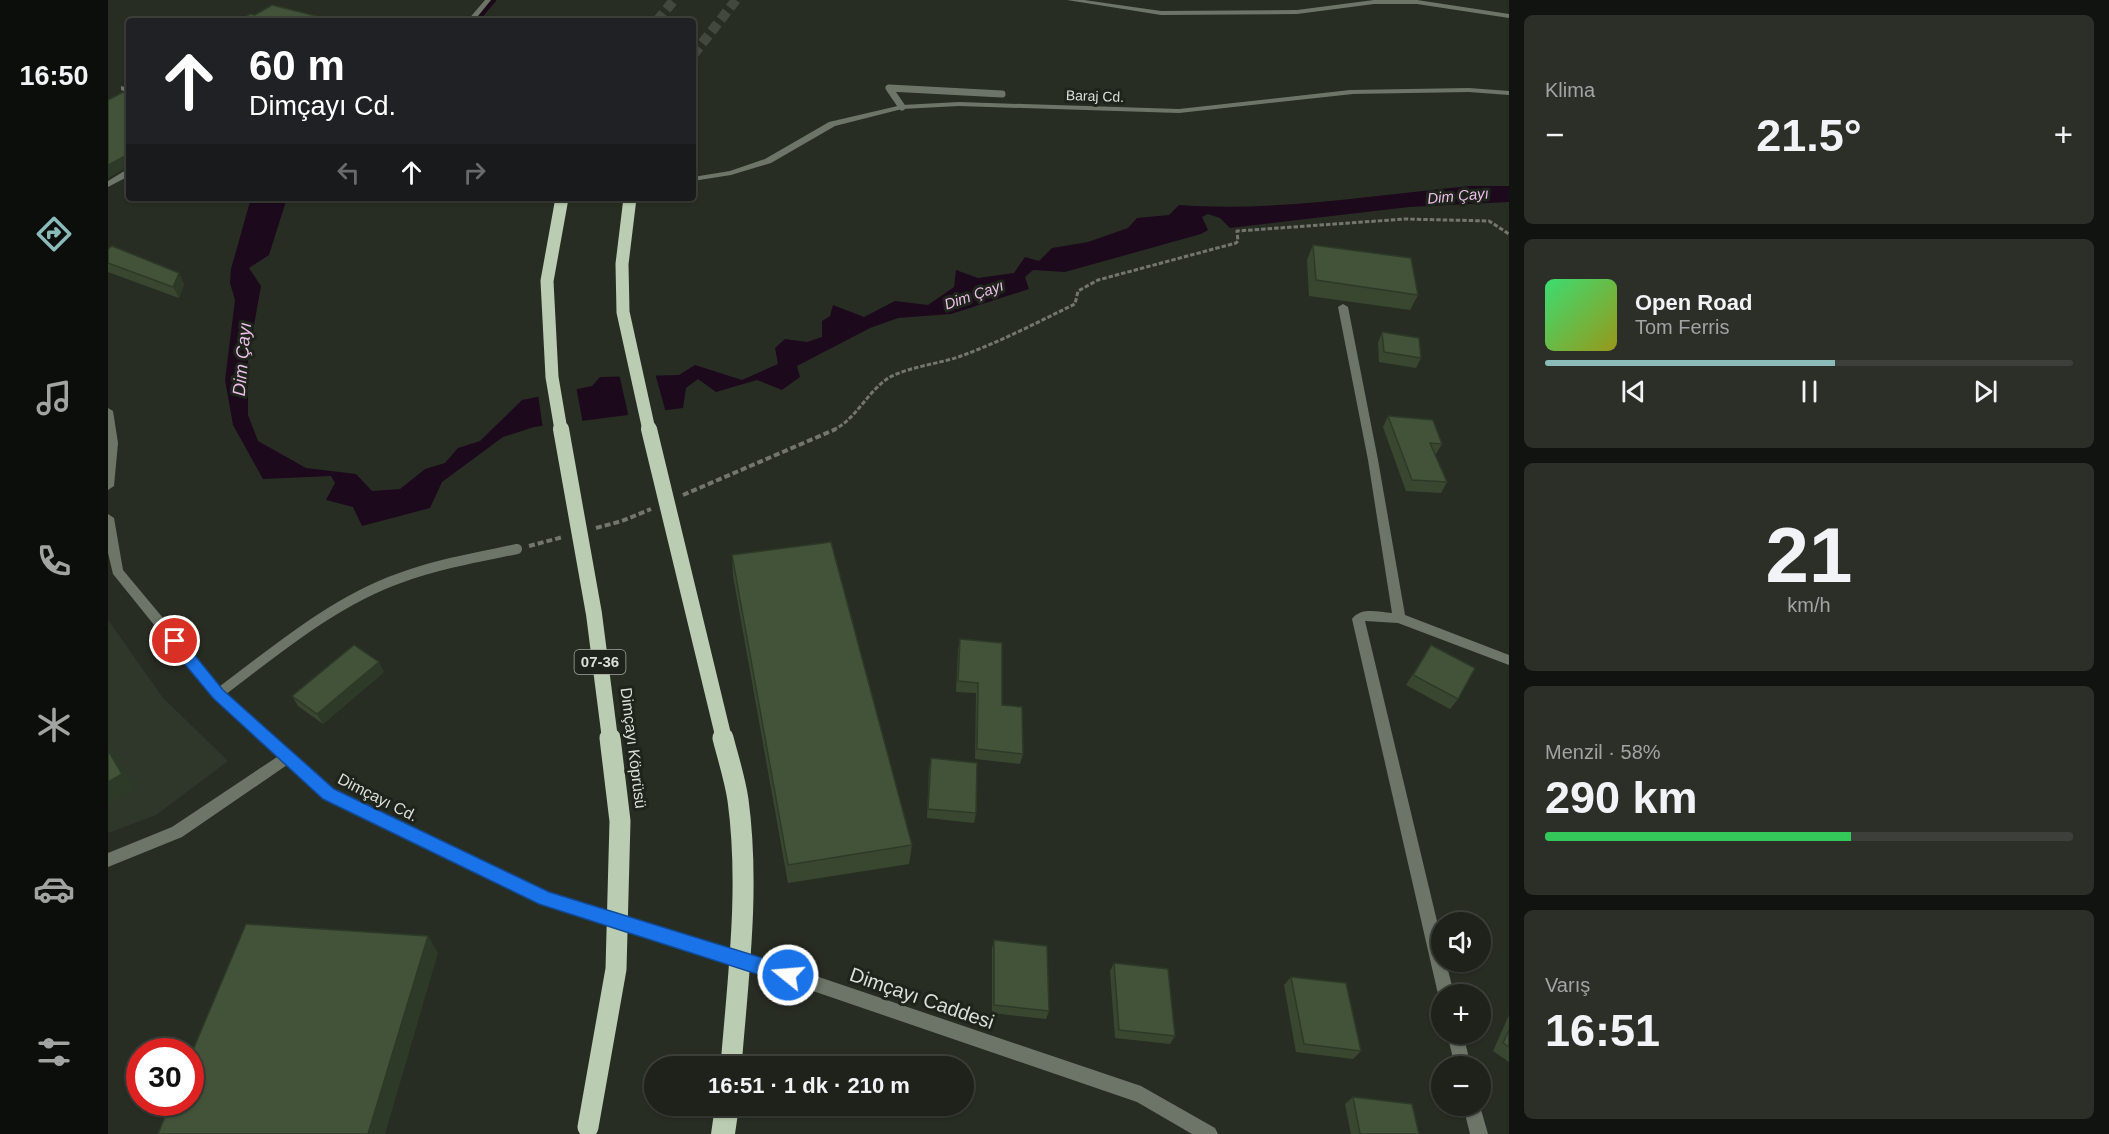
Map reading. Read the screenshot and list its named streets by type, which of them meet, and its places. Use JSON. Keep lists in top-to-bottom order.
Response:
{
  "streets": {
    "highway": ["07-36", "Dimçayı Köprüsü"],
    "street": ["Baraj Cd.", "Dimçayı Cd.", "Dimçayı Caddesi"]
  },
  "crossings": [
    ["Dimçayı Cd.", "Dimçayı Caddesi"]
  ],
  "water": ["Dim Çayı"],
  "page": {
    "tabs": "16:50",
    "tile": [
      "Klima",
      ["21", "km/h"],
      ["Menzil · 58%", "290 km"],
      ["Varış", "16:51"]
    ],
    "turn": ["60 m", "Dimçayı Cd."],
    "heat": ["−", "21.5°", "+"],
    "song": ["Open Road", "Tom Ferris"],
    "map_buttons": ["+", "−"],
    "limit": "30",
    "trip": "16:51 · 1 dk · 210 m"
  }
}
